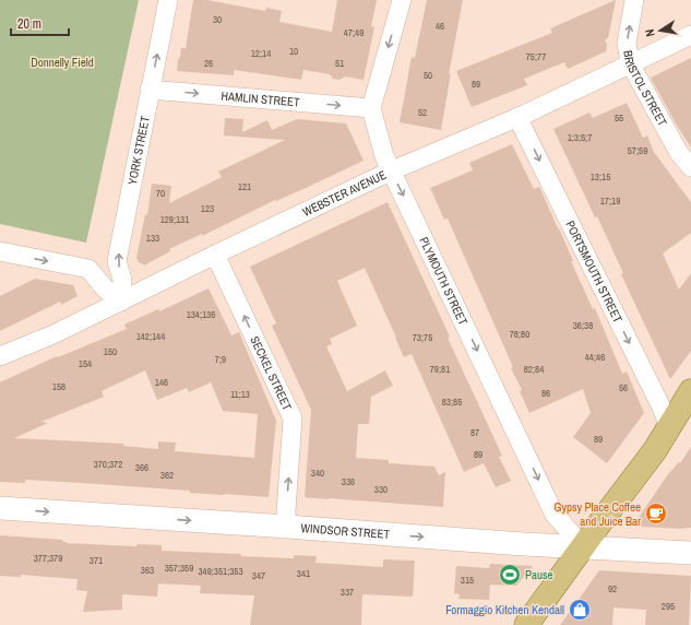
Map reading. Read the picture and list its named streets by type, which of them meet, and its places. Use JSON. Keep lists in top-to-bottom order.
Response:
{
  "streets": {
    "street": [
      "BRISTOL STREET",
      "HAMLIN STREET",
      "YORK STREET",
      "WEBSTER AVENUE",
      "PORTSMOUTH STREET",
      "PLYMOUTH STREET",
      "SECKEL STREET",
      "WINDSOR STREET"
    ]
  },
  "crossings": [
    ["BRISTOL STREET", "WEBSTER AVENUE"],
    ["HAMLIN STREET", "YORK STREET"],
    ["HAMLIN STREET", "PLYMOUTH STREET"],
    ["YORK STREET", "WEBSTER AVENUE"],
    ["WEBSTER AVENUE", "PORTSMOUTH STREET"],
    ["WEBSTER AVENUE", "PLYMOUTH STREET"],
    ["WEBSTER AVENUE", "SECKEL STREET"],
    ["PLYMOUTH STREET", "WINDSOR STREET"],
    ["SECKEL STREET", "WINDSOR STREET"]
  ],
  "one_way": [
    "HAMLIN STREET",
    "YORK STREET",
    "PORTSMOUTH STREET",
    "PLYMOUTH STREET",
    "SECKEL STREET",
    "WINDSOR STREET"
  ],
  "parks": ["Donnelly Field"],
  "places": {
    "cafe": ["Gypsy Place Coffee and Juice Bar"],
    "sports": ["Pause"],
    "shop": ["Formaggio Kitchen Kendall"]
  },
  "house_numbers": [
    "30",
    "46",
    "47;49",
    "10",
    "12;14",
    "75;77",
    "26",
    "51",
    "50",
    "89",
    "52",
    "55",
    "1;3;5;7",
    "57;59",
    "13;15",
    "121",
    "70",
    "17;19",
    "123",
    "129;131",
    "133",
    "134;136",
    "36;38",
    "78;80",
    "142;144",
    "73;75",
    "150",
    "44;46",
    "7;9",
    "154",
    "79;81",
    "82;84",
    "146",
    "158",
    "56",
    "86",
    "11;13",
    "83;85",
    "87",
    "89",
    "89",
    "370;372",
    "366",
    "340",
    "362",
    "336",
    "330",
    "377;379",
    "371",
    "357;359",
    "363",
    "349;351;353",
    "341",
    "347",
    "315",
    "92",
    "337",
    "295"
  ],
  "scale_bar": "20 m",
  "north": "left"
}
